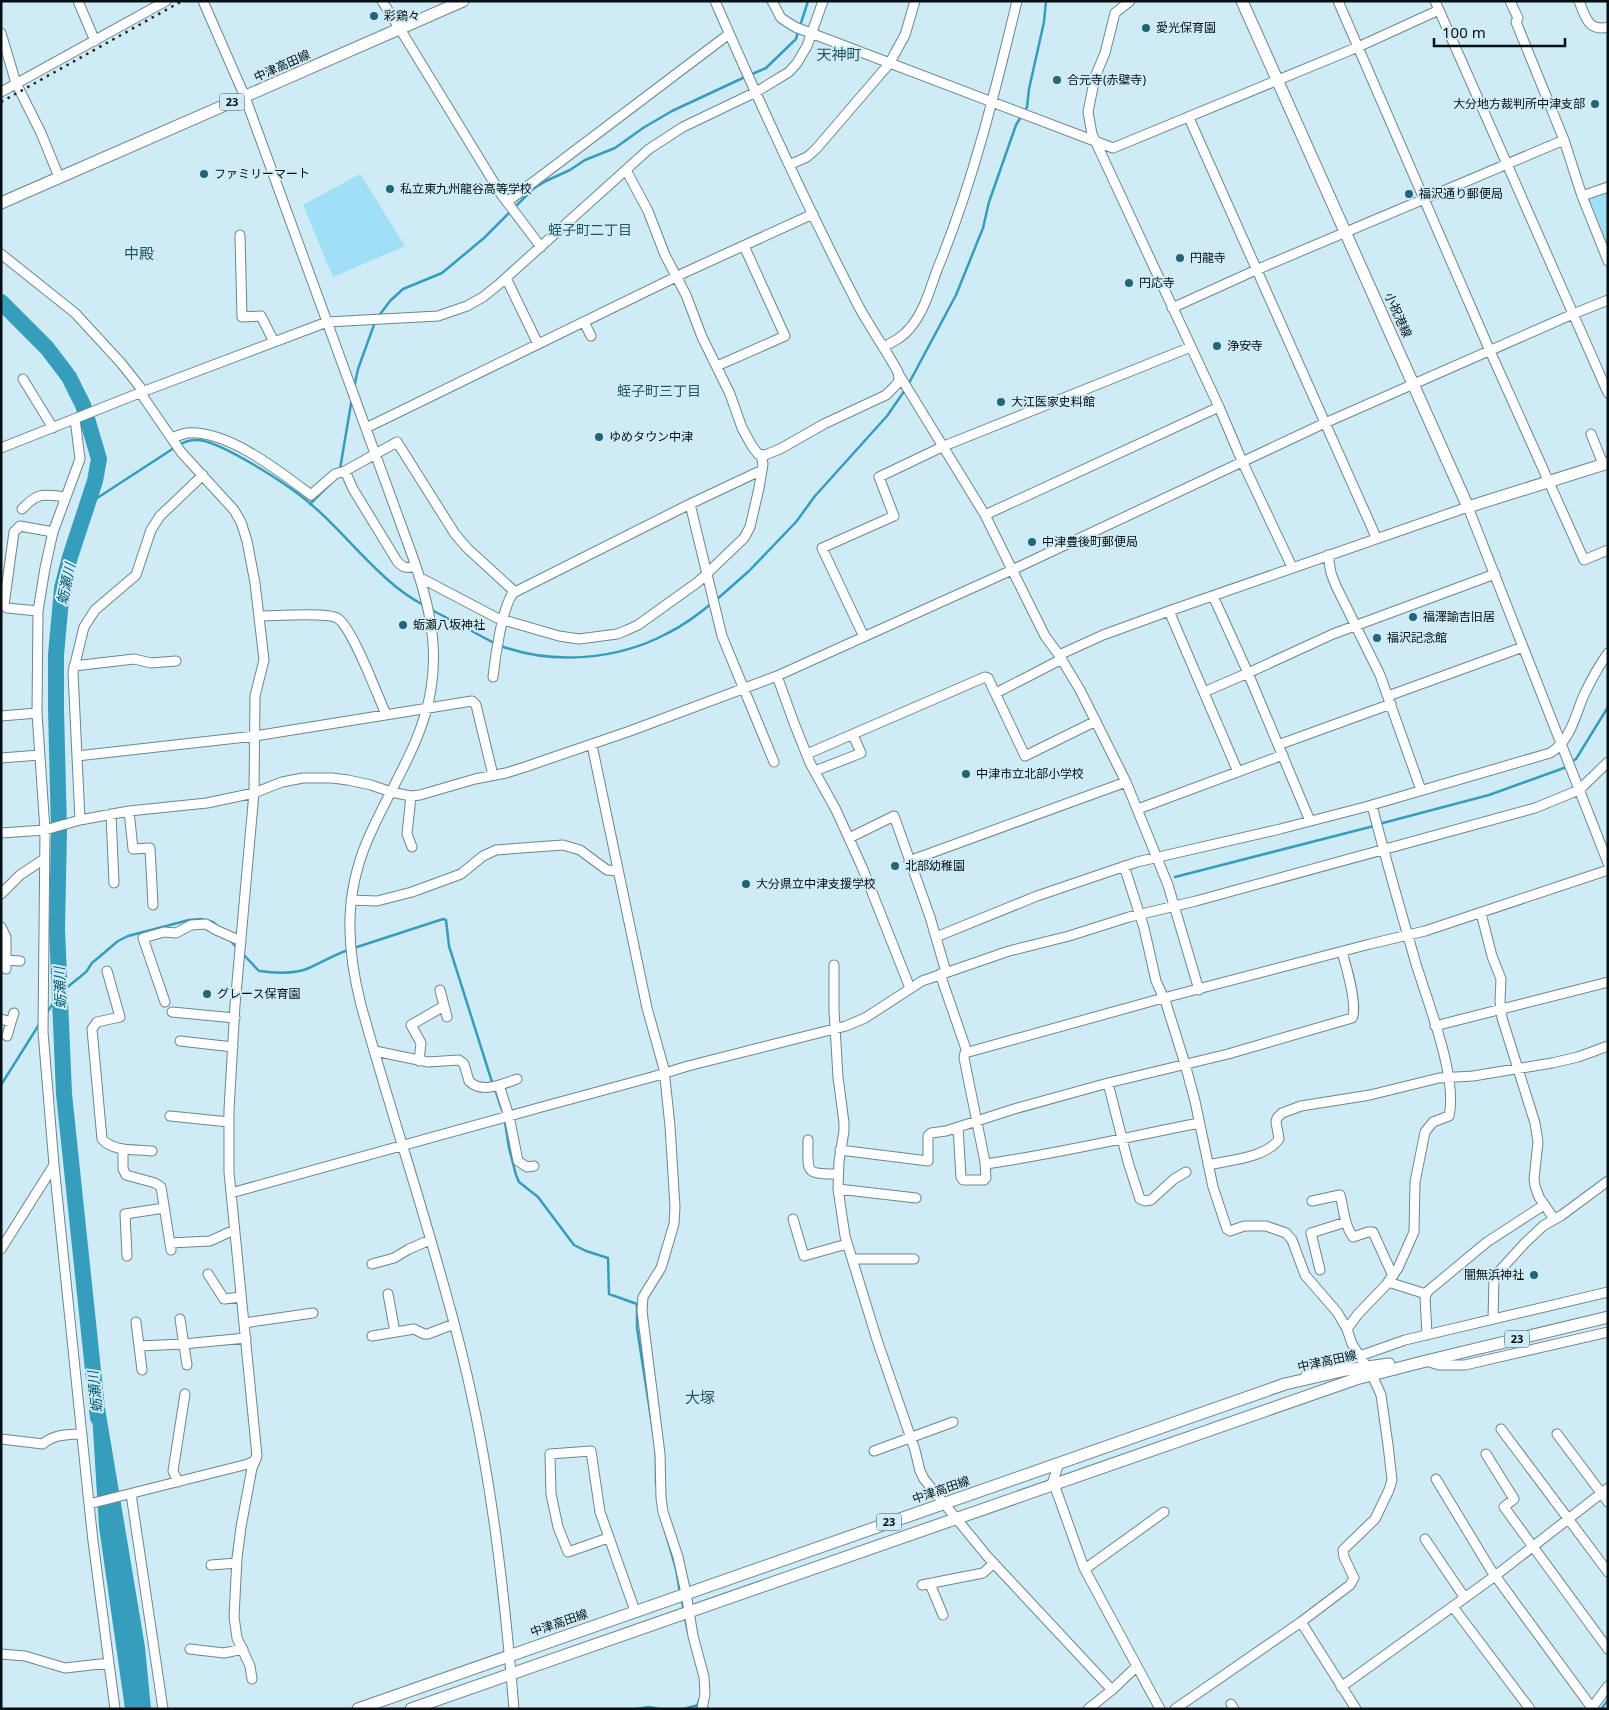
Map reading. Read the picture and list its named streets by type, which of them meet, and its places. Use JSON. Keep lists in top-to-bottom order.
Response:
{
  "streets": {
    "main road": ["中津高田線", "23", "小祝港線"]
  },
  "districts": [
    "天神町",
    "蛭子町二丁目",
    "中殿",
    "蛭子町三丁目",
    "大塚"
  ],
  "water": ["蛎瀬川"],
  "places": [
    "彩鶏々",
    "愛光保育園",
    "合元寺(赤壁寺)",
    "大分地方裁判所中津支部",
    "ファミリーマート",
    "私立東九州龍谷高等学校",
    "福沢通り郵便局",
    "円龍寺",
    "円応寺",
    "浄安寺",
    "大江医家史料館",
    "ゆめタウン中津",
    "中津豊後町郵便局",
    "福澤諭吉旧居",
    "蛎瀬八坂神社",
    "福沢記念館",
    "中津市立北部小学校",
    "北部幼稚園",
    "大分県立中津支援学校",
    "グレース保育園",
    "闇無浜神社"
  ],
  "scale_bar": "100 m"
}
